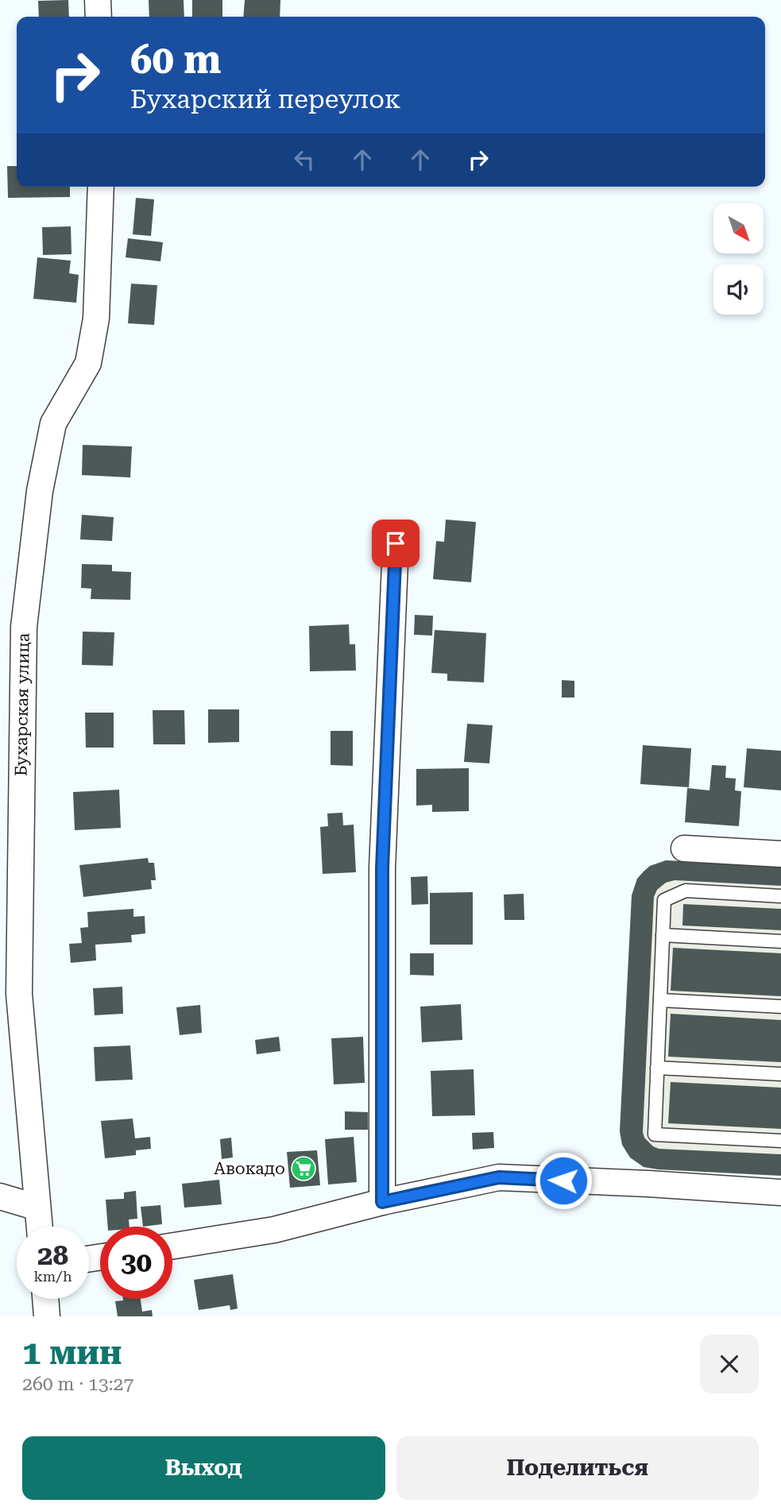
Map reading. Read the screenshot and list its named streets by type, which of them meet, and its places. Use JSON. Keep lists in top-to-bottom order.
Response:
{
  "streets": {
    "street": ["Бухарская улица"]
  },
  "places": {
    "supermarket": ["Авокадо"]
  },
  "north": "bottom right",
  "page": {
    "turn": ["60 m", "Бухарский переулок"],
    "speed": "28 km/h",
    "limit": "30",
    "heading": ["1 мин", "260 m · 13:27"],
    "buttons": ["Выход", "Поделиться"]
  }
}
